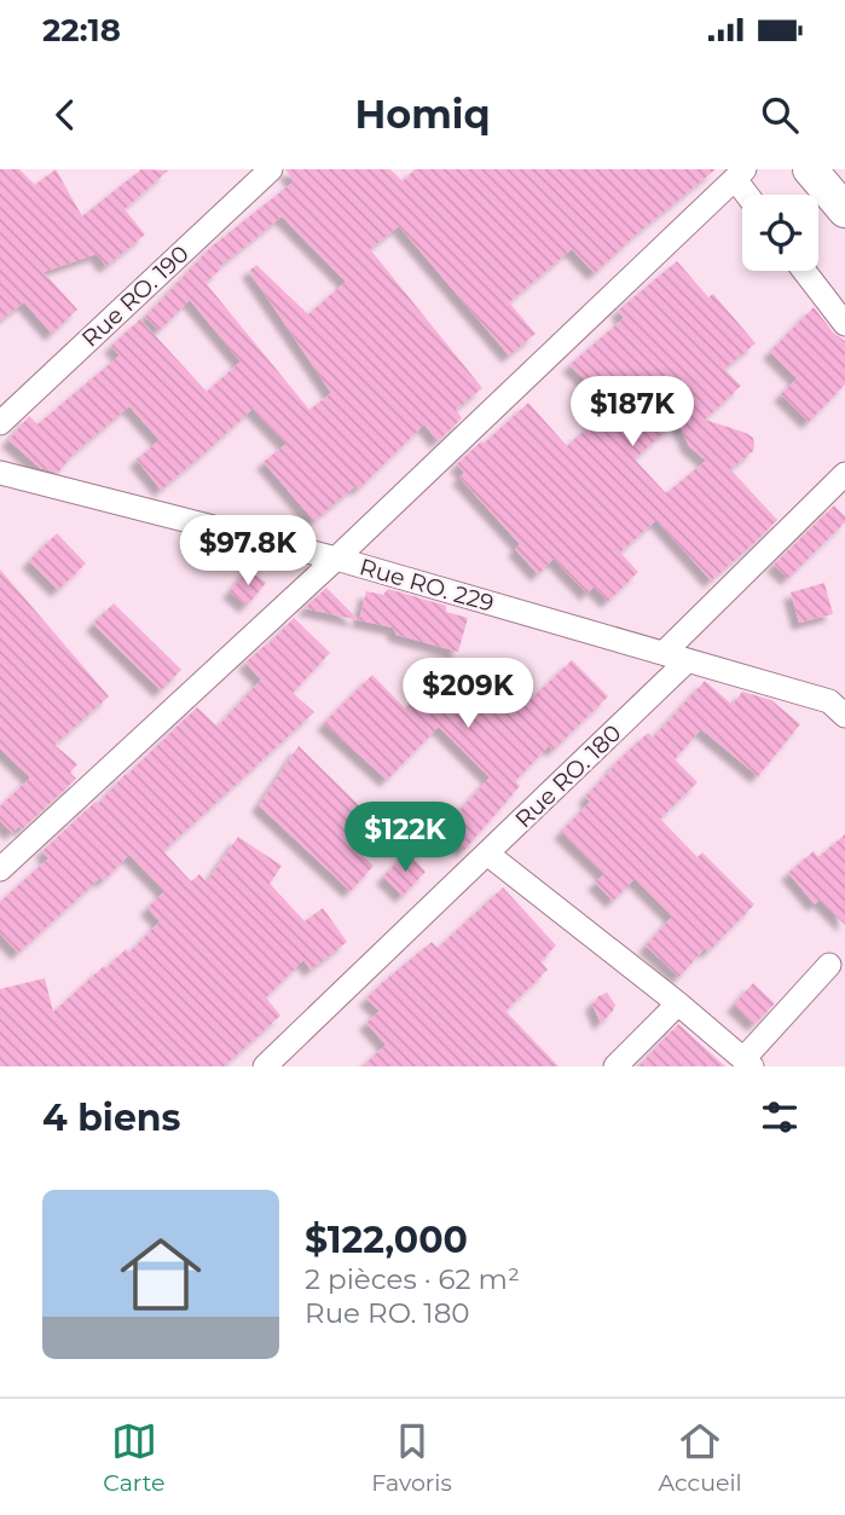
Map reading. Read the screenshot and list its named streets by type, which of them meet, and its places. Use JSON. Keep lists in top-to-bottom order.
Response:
{
  "streets": {
    "street": ["Rue RO. 190", "Rue RO. 229", "Rue RO. 180"]
  },
  "crossings": [
    ["Rue RO. 229", "Rue RO. 180"]
  ],
  "page": {
    "status": "22:18",
    "header": "Homiq",
    "price": [
      "$187K",
      "$97.8K",
      "$209K",
      "$122K"
    ],
    "heading": "4 biens",
    "list": [
      {
        "name": "$122,000",
        "note": "2 pièces · 62 m² · Rue RO. 180"
      }
    ],
    "tabs": ["Carte", "Favoris", "Accueil"]
  }
}
